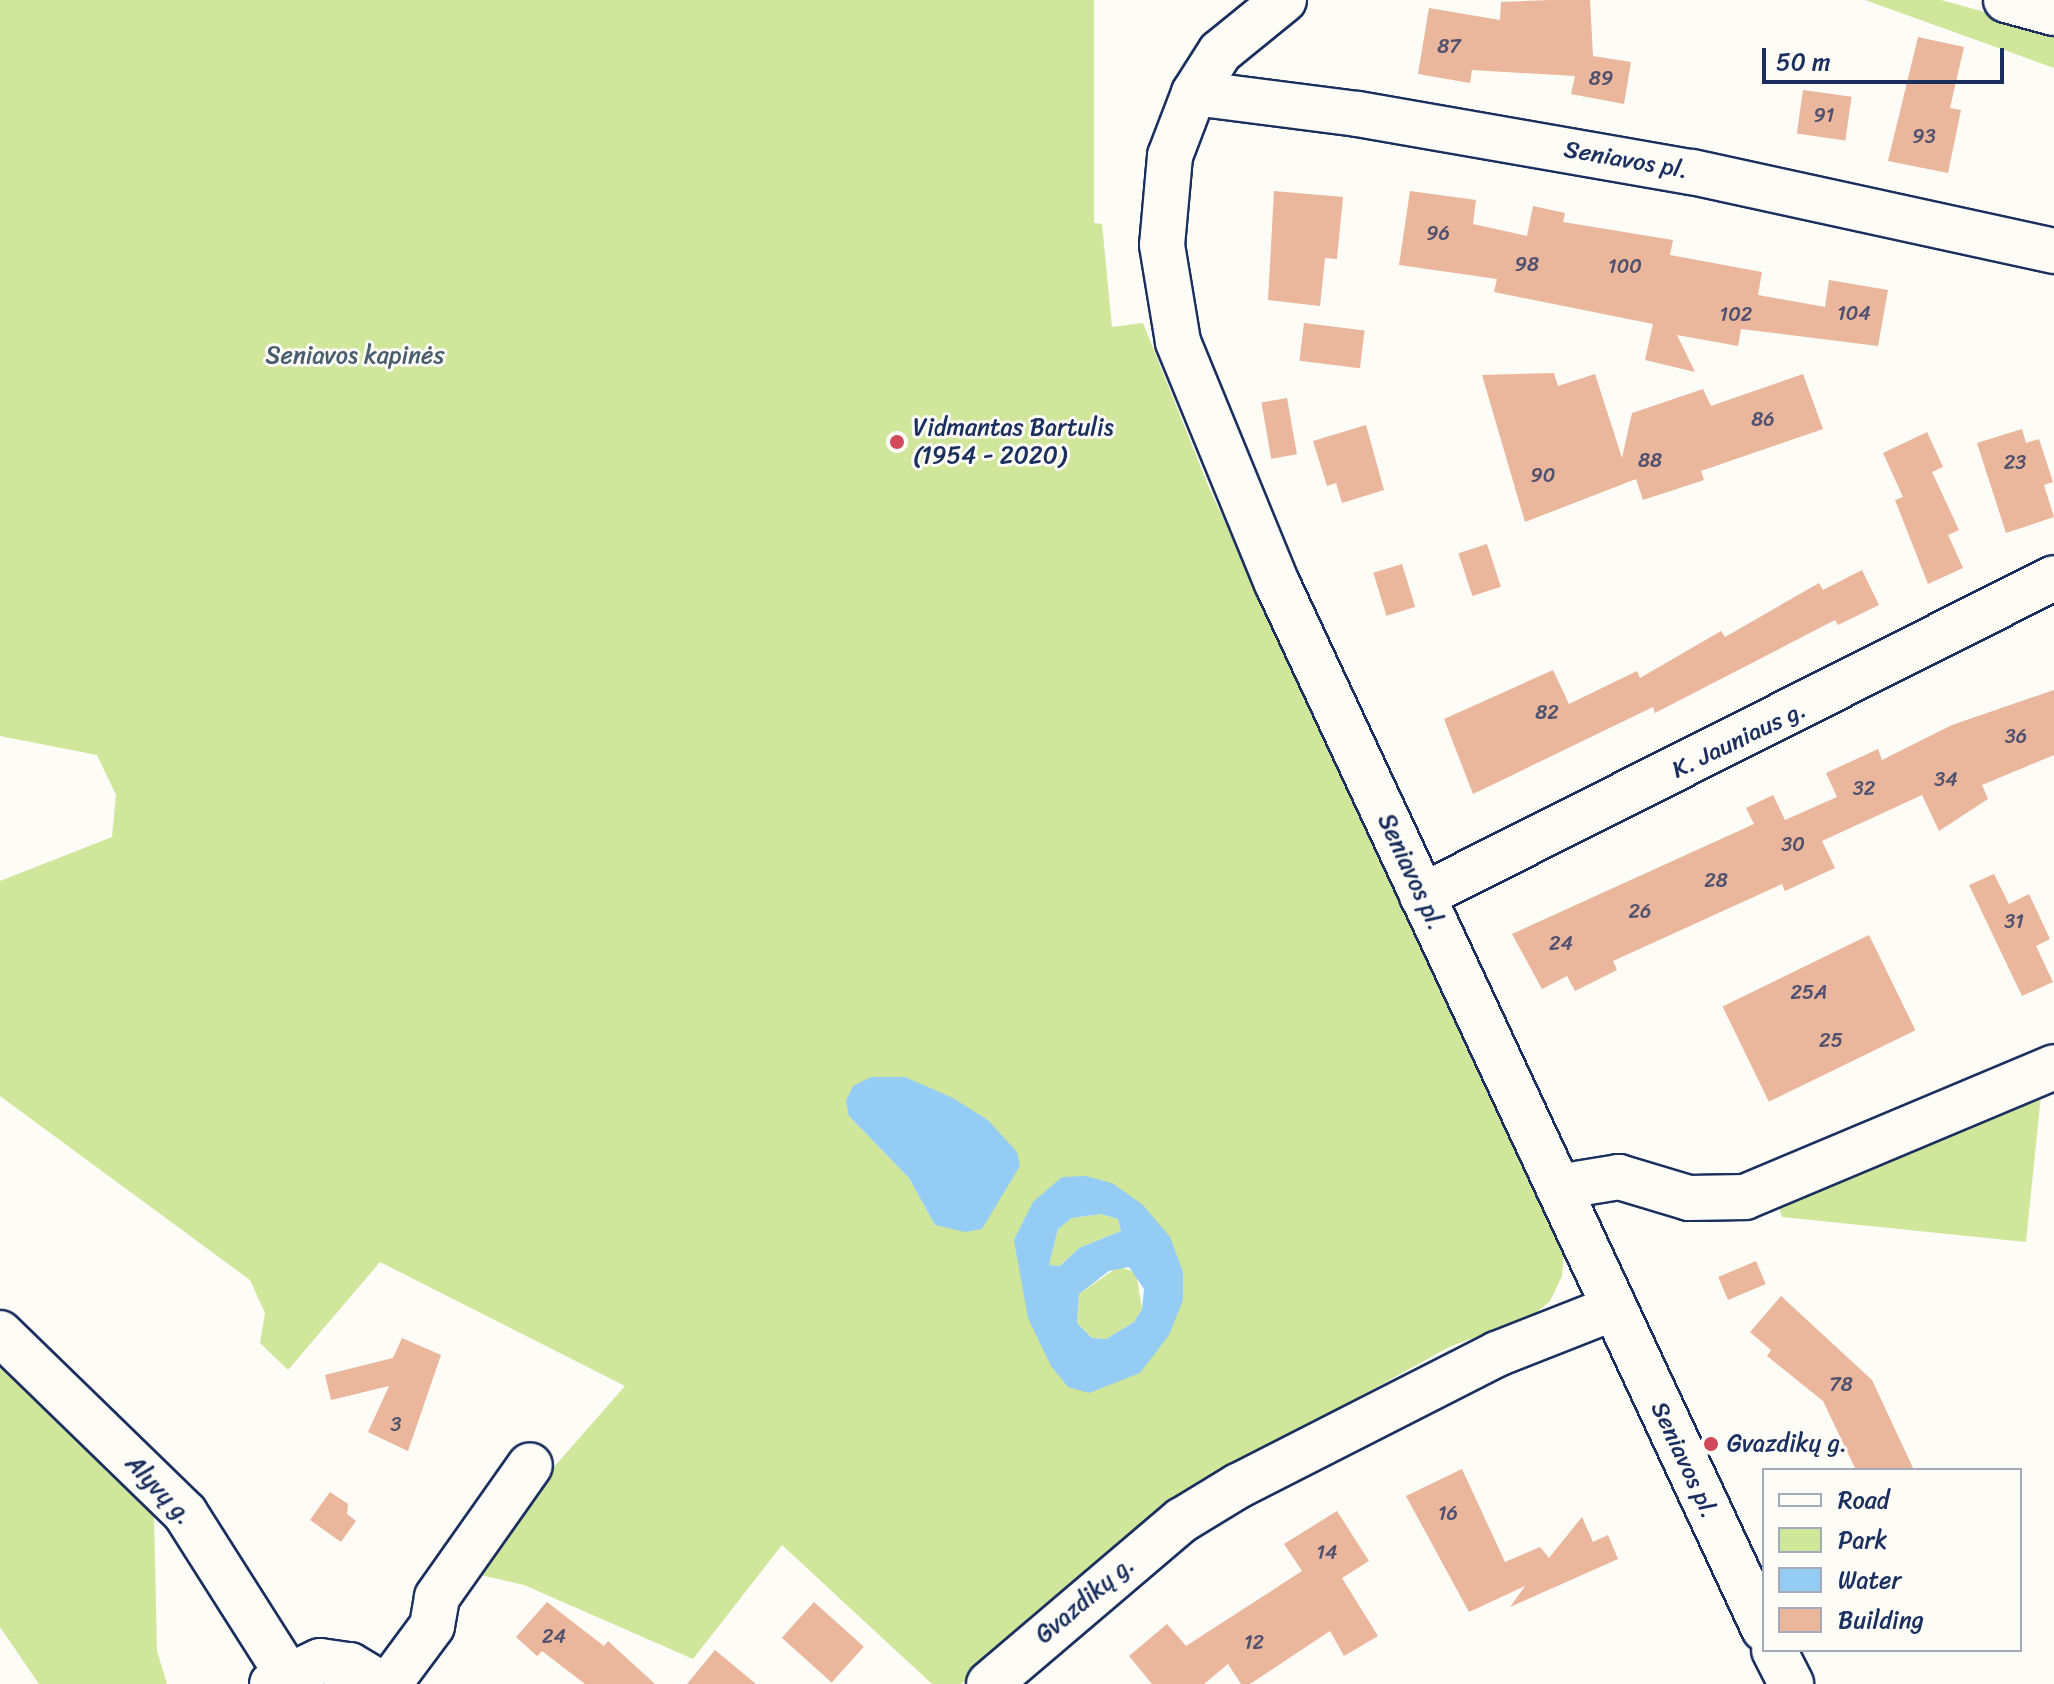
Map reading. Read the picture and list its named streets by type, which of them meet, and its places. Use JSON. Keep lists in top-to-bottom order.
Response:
{
  "streets": {
    "street": [
      "Seniavos pl.",
      "K. Jauniaus g.",
      "Alyvų g.",
      "Gvazdikų g."
    ]
  },
  "crossings": [
    ["Seniavos pl.", "K. Jauniaus g."],
    ["Seniavos pl.", "Gvazdikų g."]
  ],
  "parks": ["Seniavos kapinės"],
  "places": ["Vidmantas Bartulis (1954 - 2020)", "Gvazdikų g."],
  "house_numbers": [
    "87",
    "89",
    "91",
    "93",
    "96",
    "98",
    "100",
    "104",
    "102",
    "86",
    "88",
    "23",
    "90",
    "82",
    "36",
    "34",
    "32",
    "30",
    "28",
    "26",
    "31",
    "24",
    "25A",
    "25",
    "78",
    "3",
    "16",
    "14",
    "24",
    "12"
  ],
  "legend": [
    "Road",
    "Park",
    "Water",
    "Building"
  ],
  "scale_bar": "50 m"
}
